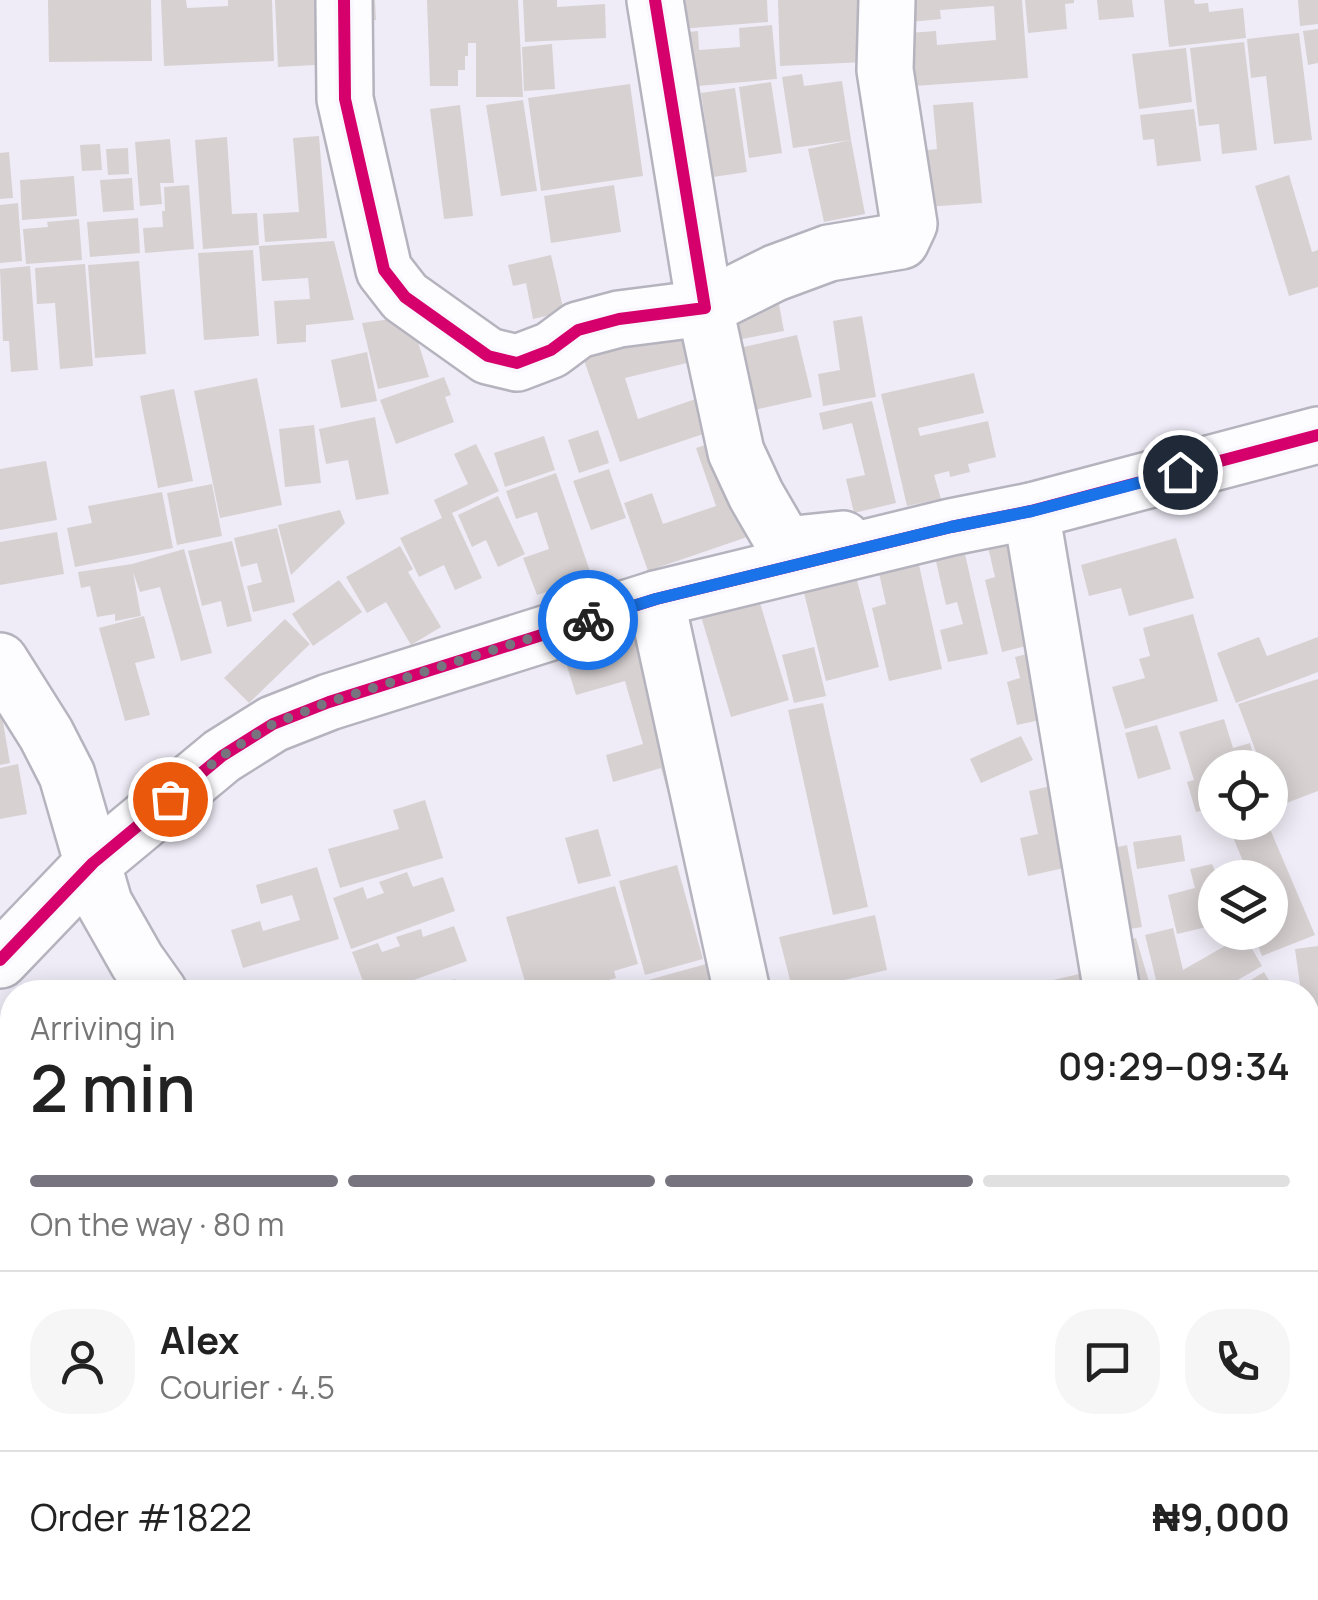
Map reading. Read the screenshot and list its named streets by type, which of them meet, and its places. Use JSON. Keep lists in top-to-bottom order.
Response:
{
  "page": {
    "heading": ["2 min", "Arriving in", "09:29–09:34"],
    "panel": [
      "Alex",
      "Courier · 4.5",
      "Order #1822",
      "₦9,000"
    ],
    "bar": "On the way · 80 m"
  }
}
